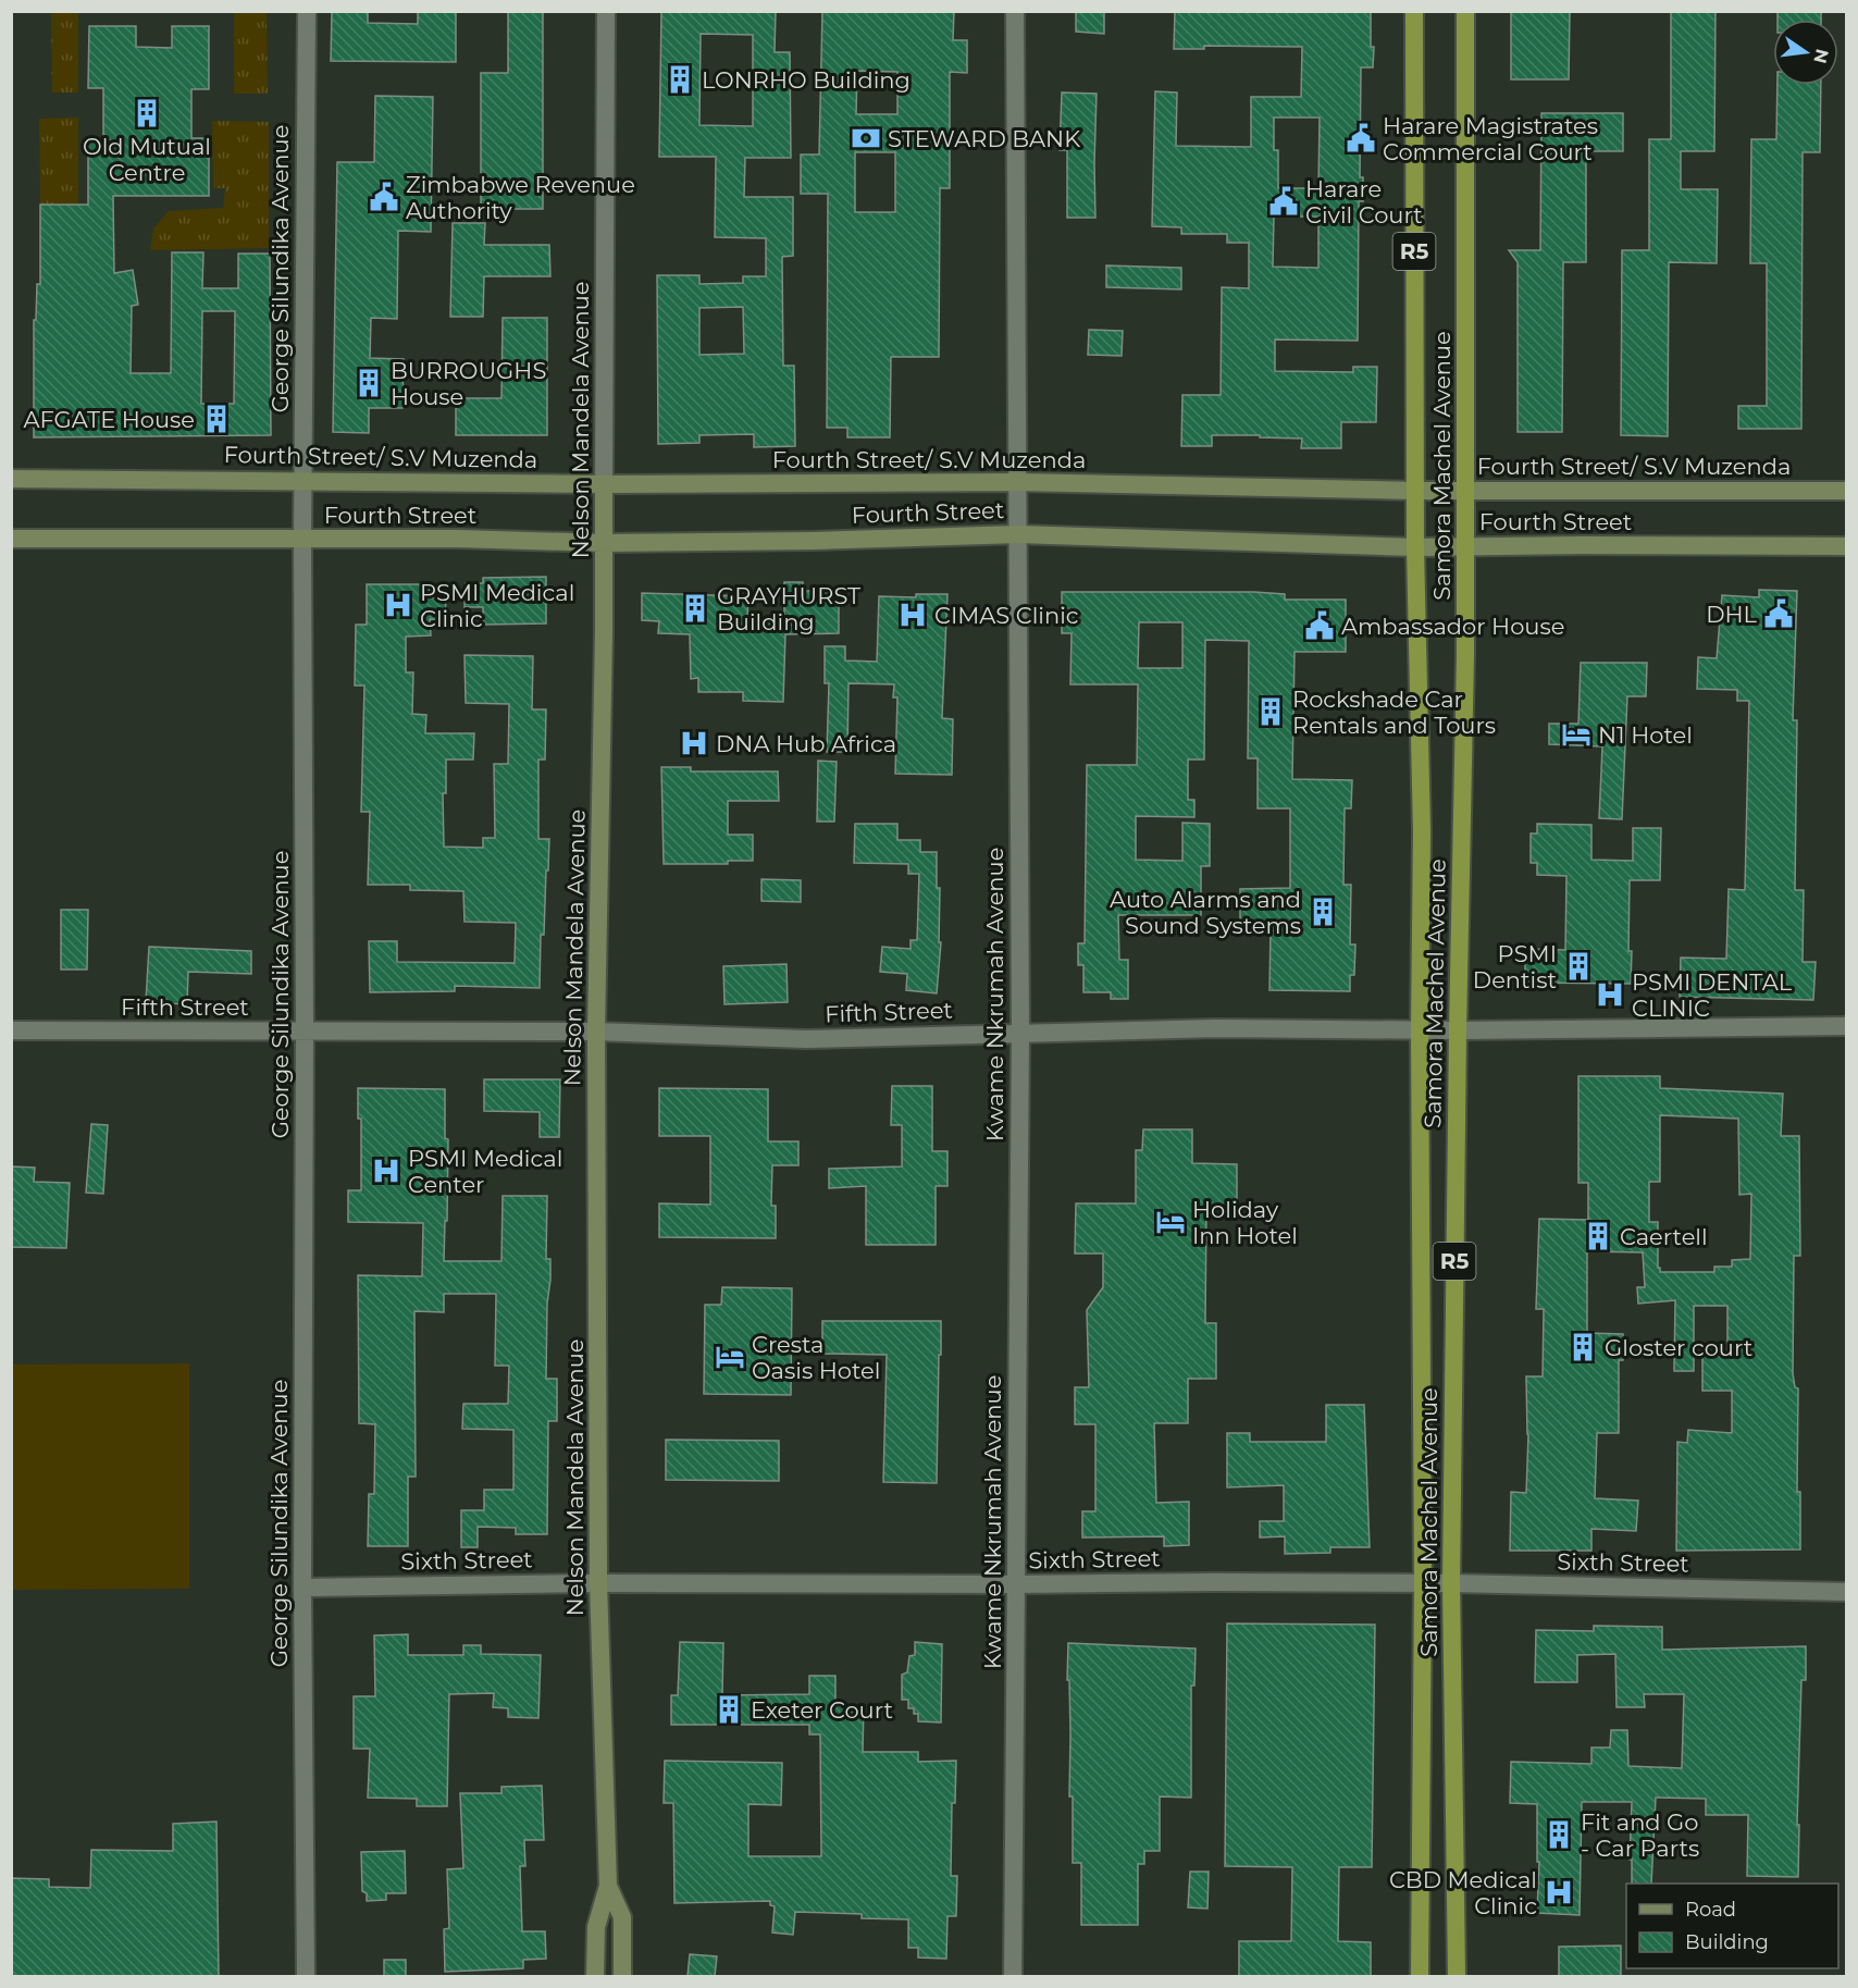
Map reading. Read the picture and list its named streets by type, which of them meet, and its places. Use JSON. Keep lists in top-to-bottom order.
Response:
{
  "streets": {
    "highway": ["R5", "Samora Machel Avenue"],
    "main road": ["Nelson Mandela Avenue", "Fourth Street/ S.V Muzenda", "Fourth Street"],
    "street": [
      "George Silundika Avenue",
      "Kwame Nkrumah Avenue",
      "Fifth Street",
      "Sixth Street"
    ]
  },
  "crossings": [
    ["George Silundika Avenue", "Fourth Street/ S.V Muzenda"],
    ["George Silundika Avenue", "Fourth Street"],
    ["George Silundika Avenue", "Fifth Street"],
    ["George Silundika Avenue", "Sixth Street"],
    ["Nelson Mandela Avenue", "Fourth Street/ S.V Muzenda"],
    ["Nelson Mandela Avenue", "Fourth Street"],
    ["Nelson Mandela Avenue", "Fifth Street"],
    ["Nelson Mandela Avenue", "Sixth Street"],
    ["Fourth Street/ S.V Muzenda", "Samora Machel Avenue"],
    ["Fourth Street/ S.V Muzenda", "Kwame Nkrumah Avenue"],
    ["Samora Machel Avenue", "Fourth Street"],
    ["Samora Machel Avenue", "Fifth Street"],
    ["Samora Machel Avenue", "Sixth Street"],
    ["Fourth Street", "Kwame Nkrumah Avenue"],
    ["Kwame Nkrumah Avenue", "Fifth Street"],
    ["Kwame Nkrumah Avenue", "Sixth Street"]
  ],
  "places": {
    "building": [
      "LONRHO Building",
      "Old Mutual Centre",
      "BURROUGHS House",
      "AFGATE House",
      "GRAYHURST Building",
      "Rockshade Car Rentals and Tours",
      "Auto Alarms and Sound Systems",
      "PSMI Dentist",
      "Caertell",
      "Gloster court",
      "Exeter Court",
      "Fit and Go - Car Parts"
    ],
    "bank": ["STEWARD BANK"],
    "public building": [
      "Harare Magistrates Commercial Court",
      "Zimbabwe Revenue Authority",
      "Harare Civil Court",
      "DHL",
      "Ambassador House"
    ],
    "hospital": [
      "PSMI Medical Clinic",
      "CIMAS Clinic",
      "DNA Hub Africa",
      "PSMI DENTAL CLINIC",
      "PSMI Medical Center",
      "CBD Medical Clinic"
    ],
    "hotel": ["N1 Hotel", "Holiday Inn Hotel", "Cresta Oasis Hotel"]
  },
  "legend": ["Road", "Building"],
  "north": "right"
}
